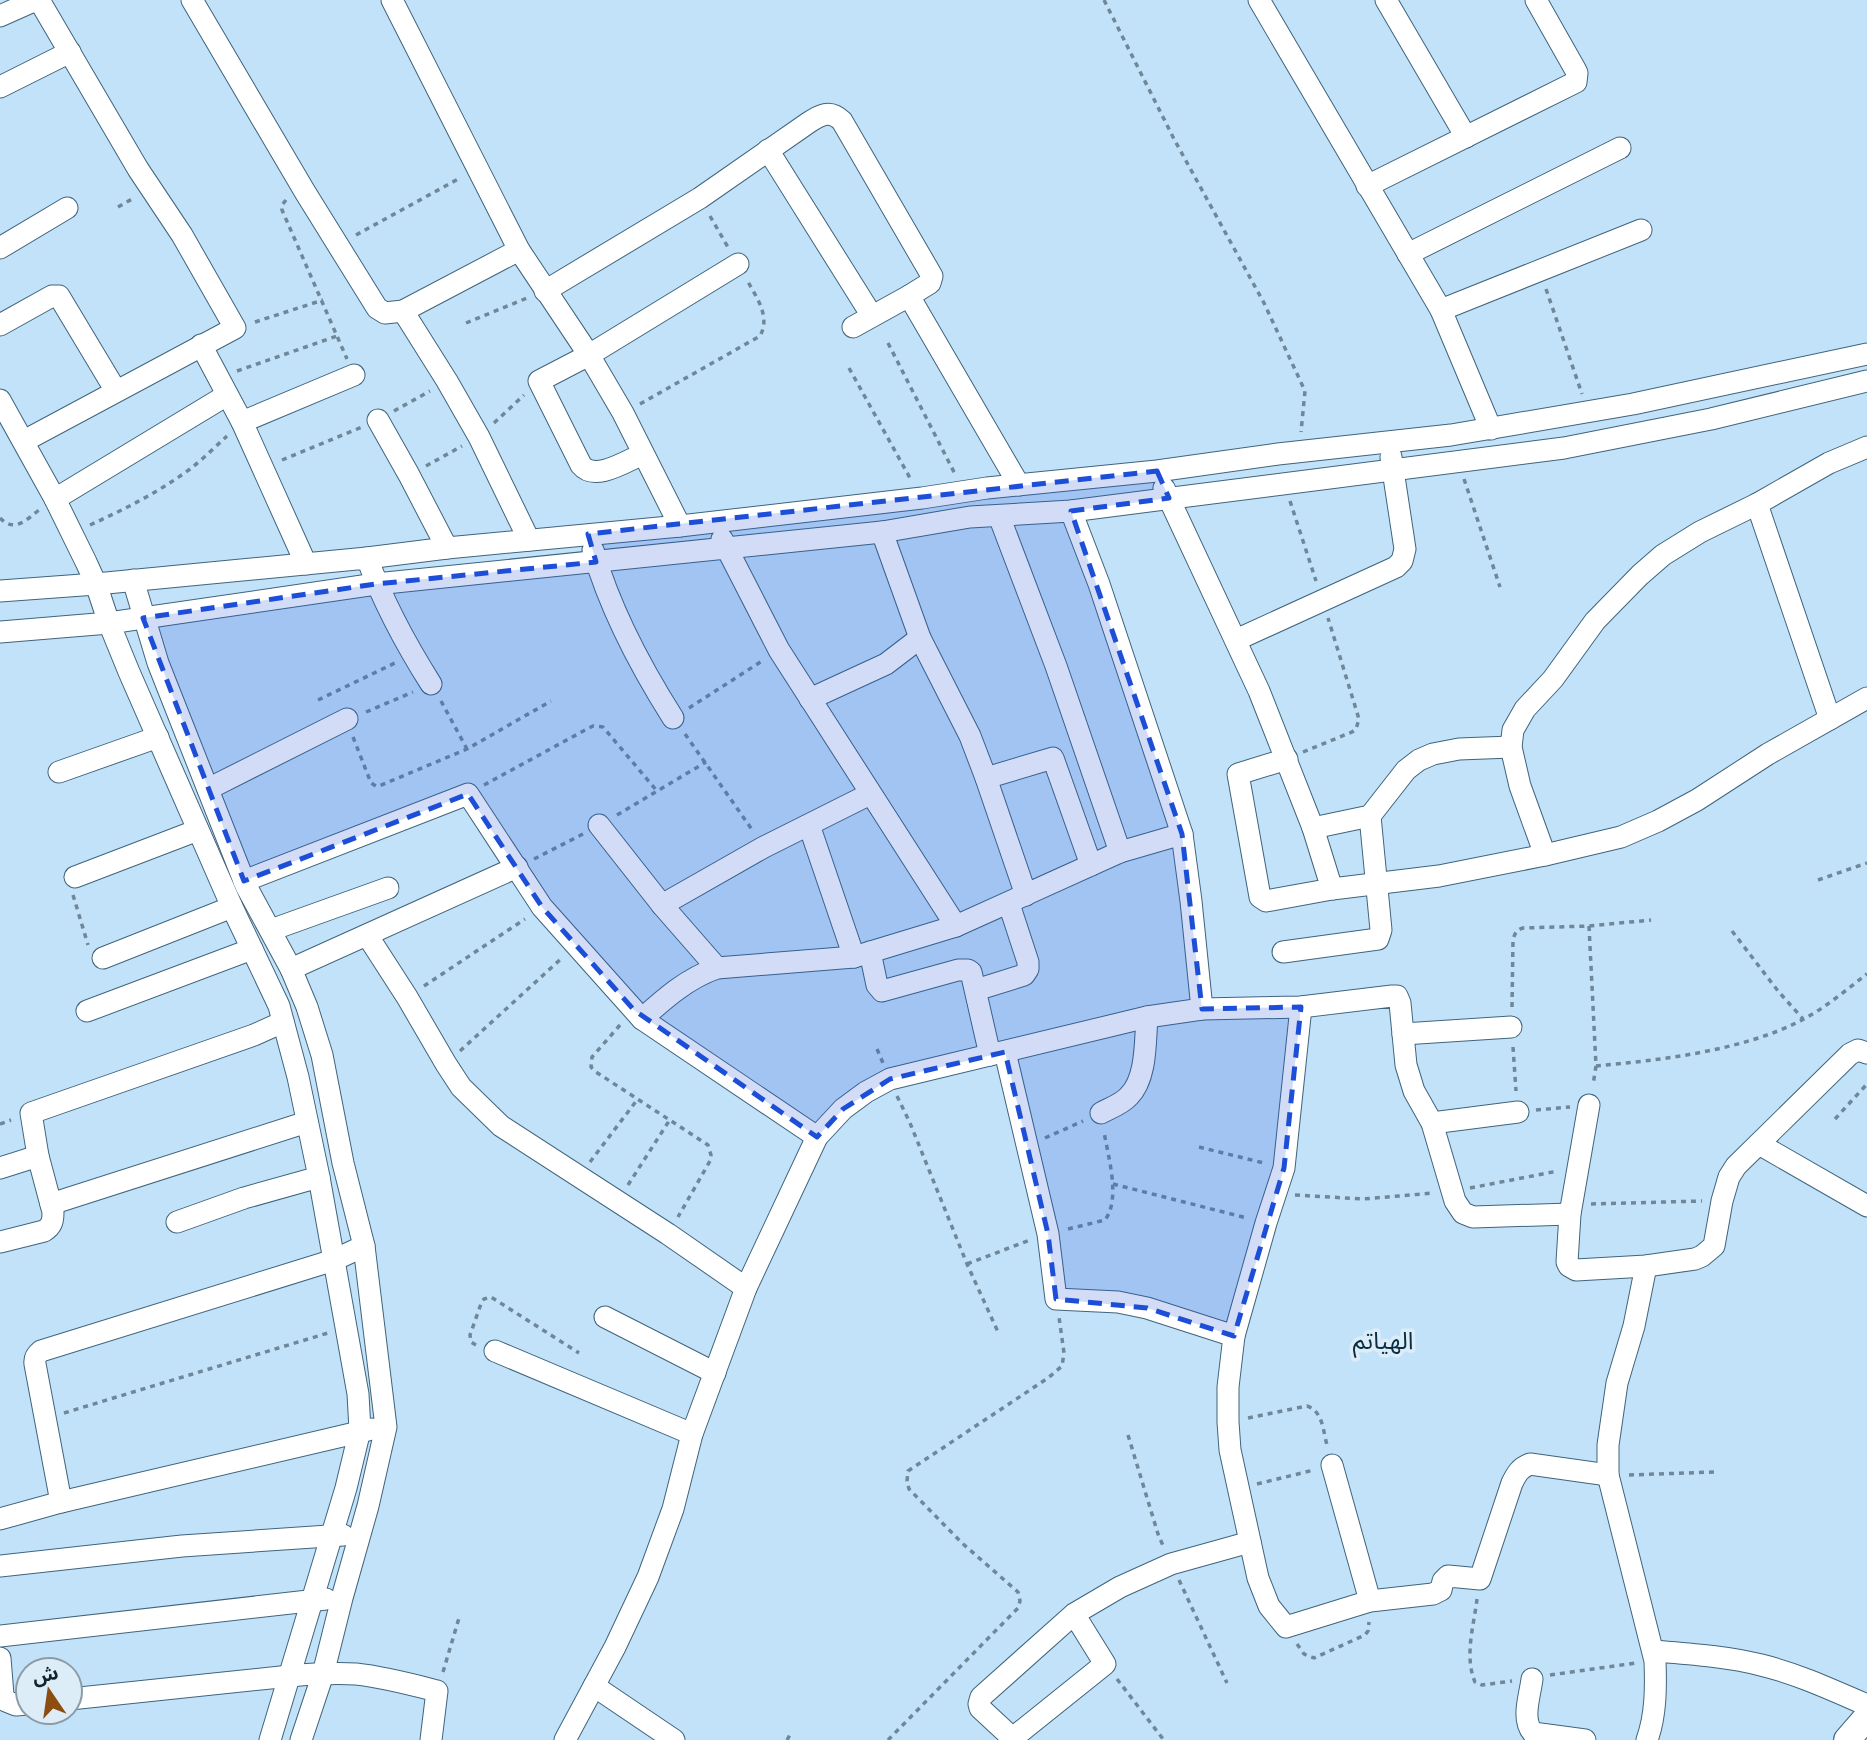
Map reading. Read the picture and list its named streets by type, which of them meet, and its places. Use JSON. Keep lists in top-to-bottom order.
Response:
{
  "districts": ["الهياتم"],
  "north": "top"
}
